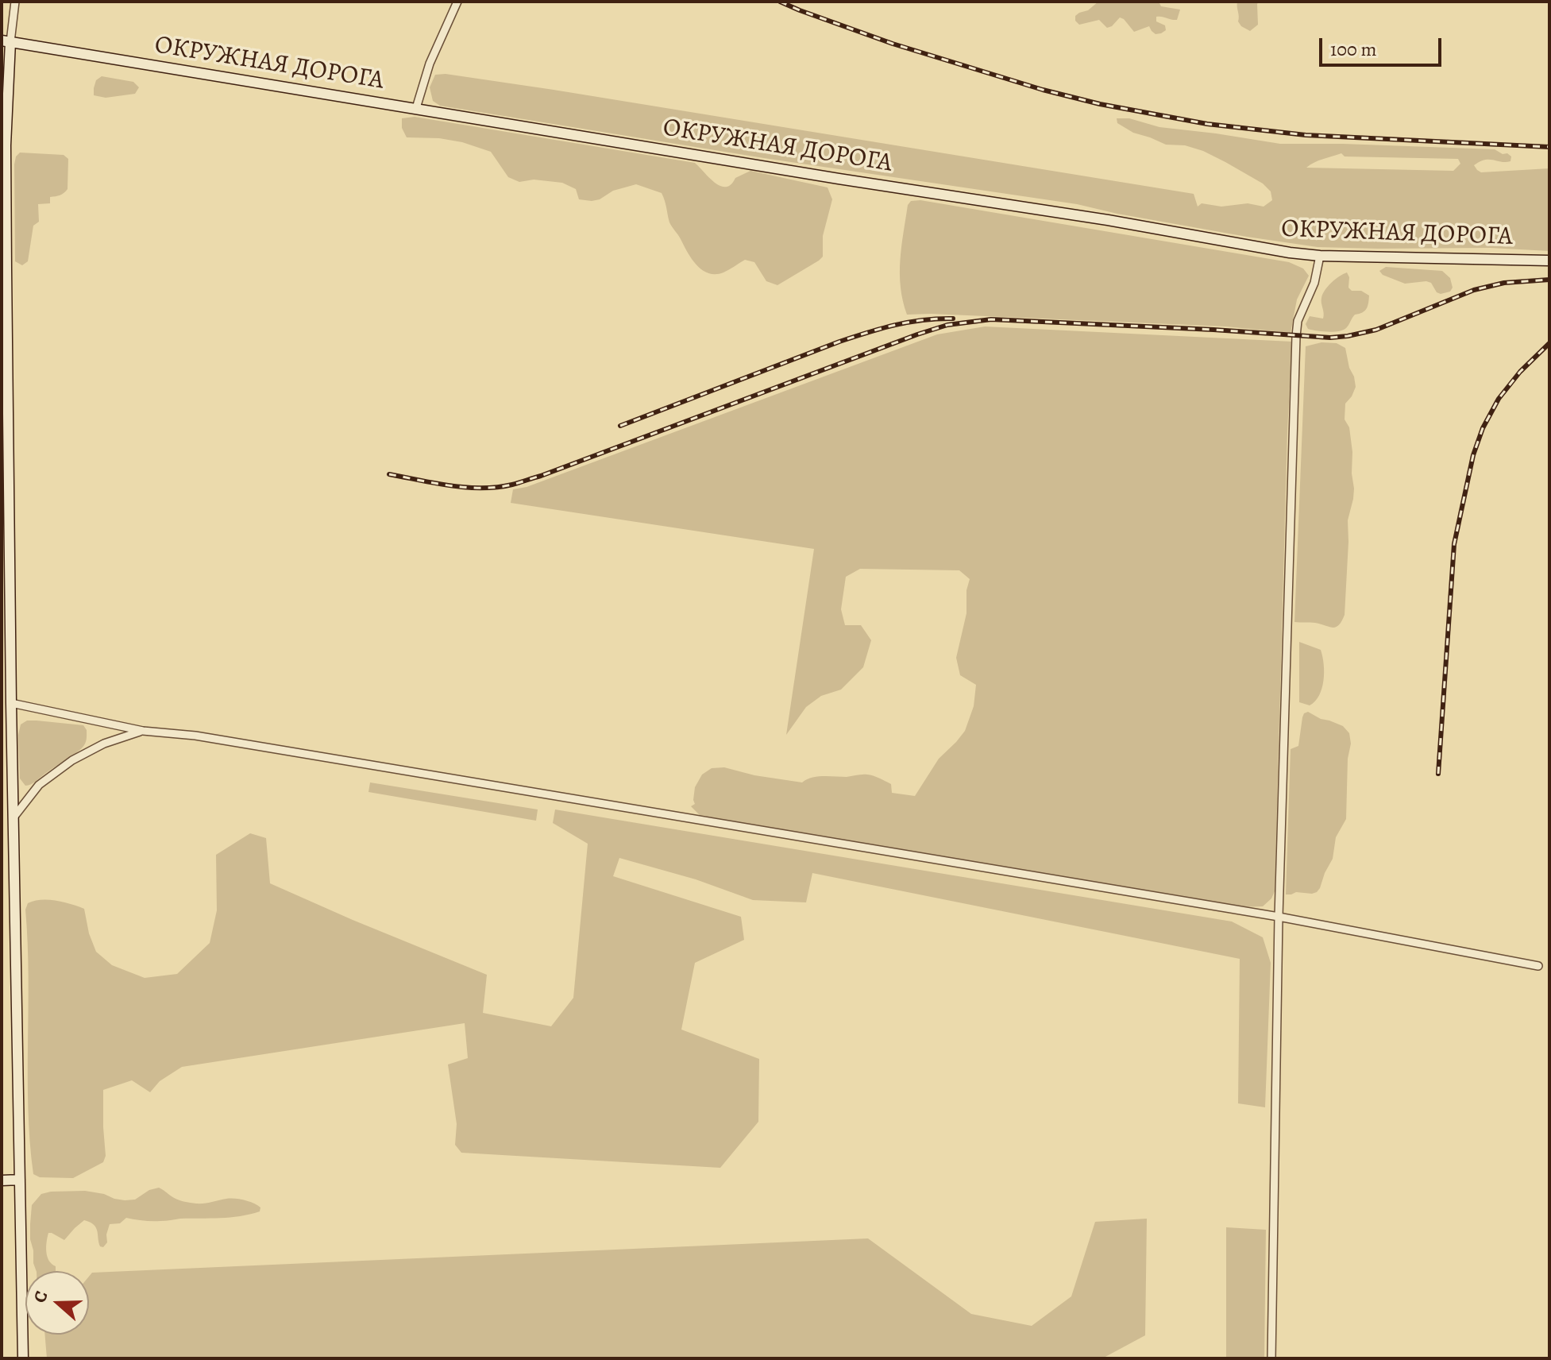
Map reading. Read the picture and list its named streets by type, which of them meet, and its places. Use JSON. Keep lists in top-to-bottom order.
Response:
{
  "streets": {
    "main road": ["ОКРУЖНАЯ ДОРОГА"]
  },
  "scale_bar": "100 m",
  "north": "left"
}
